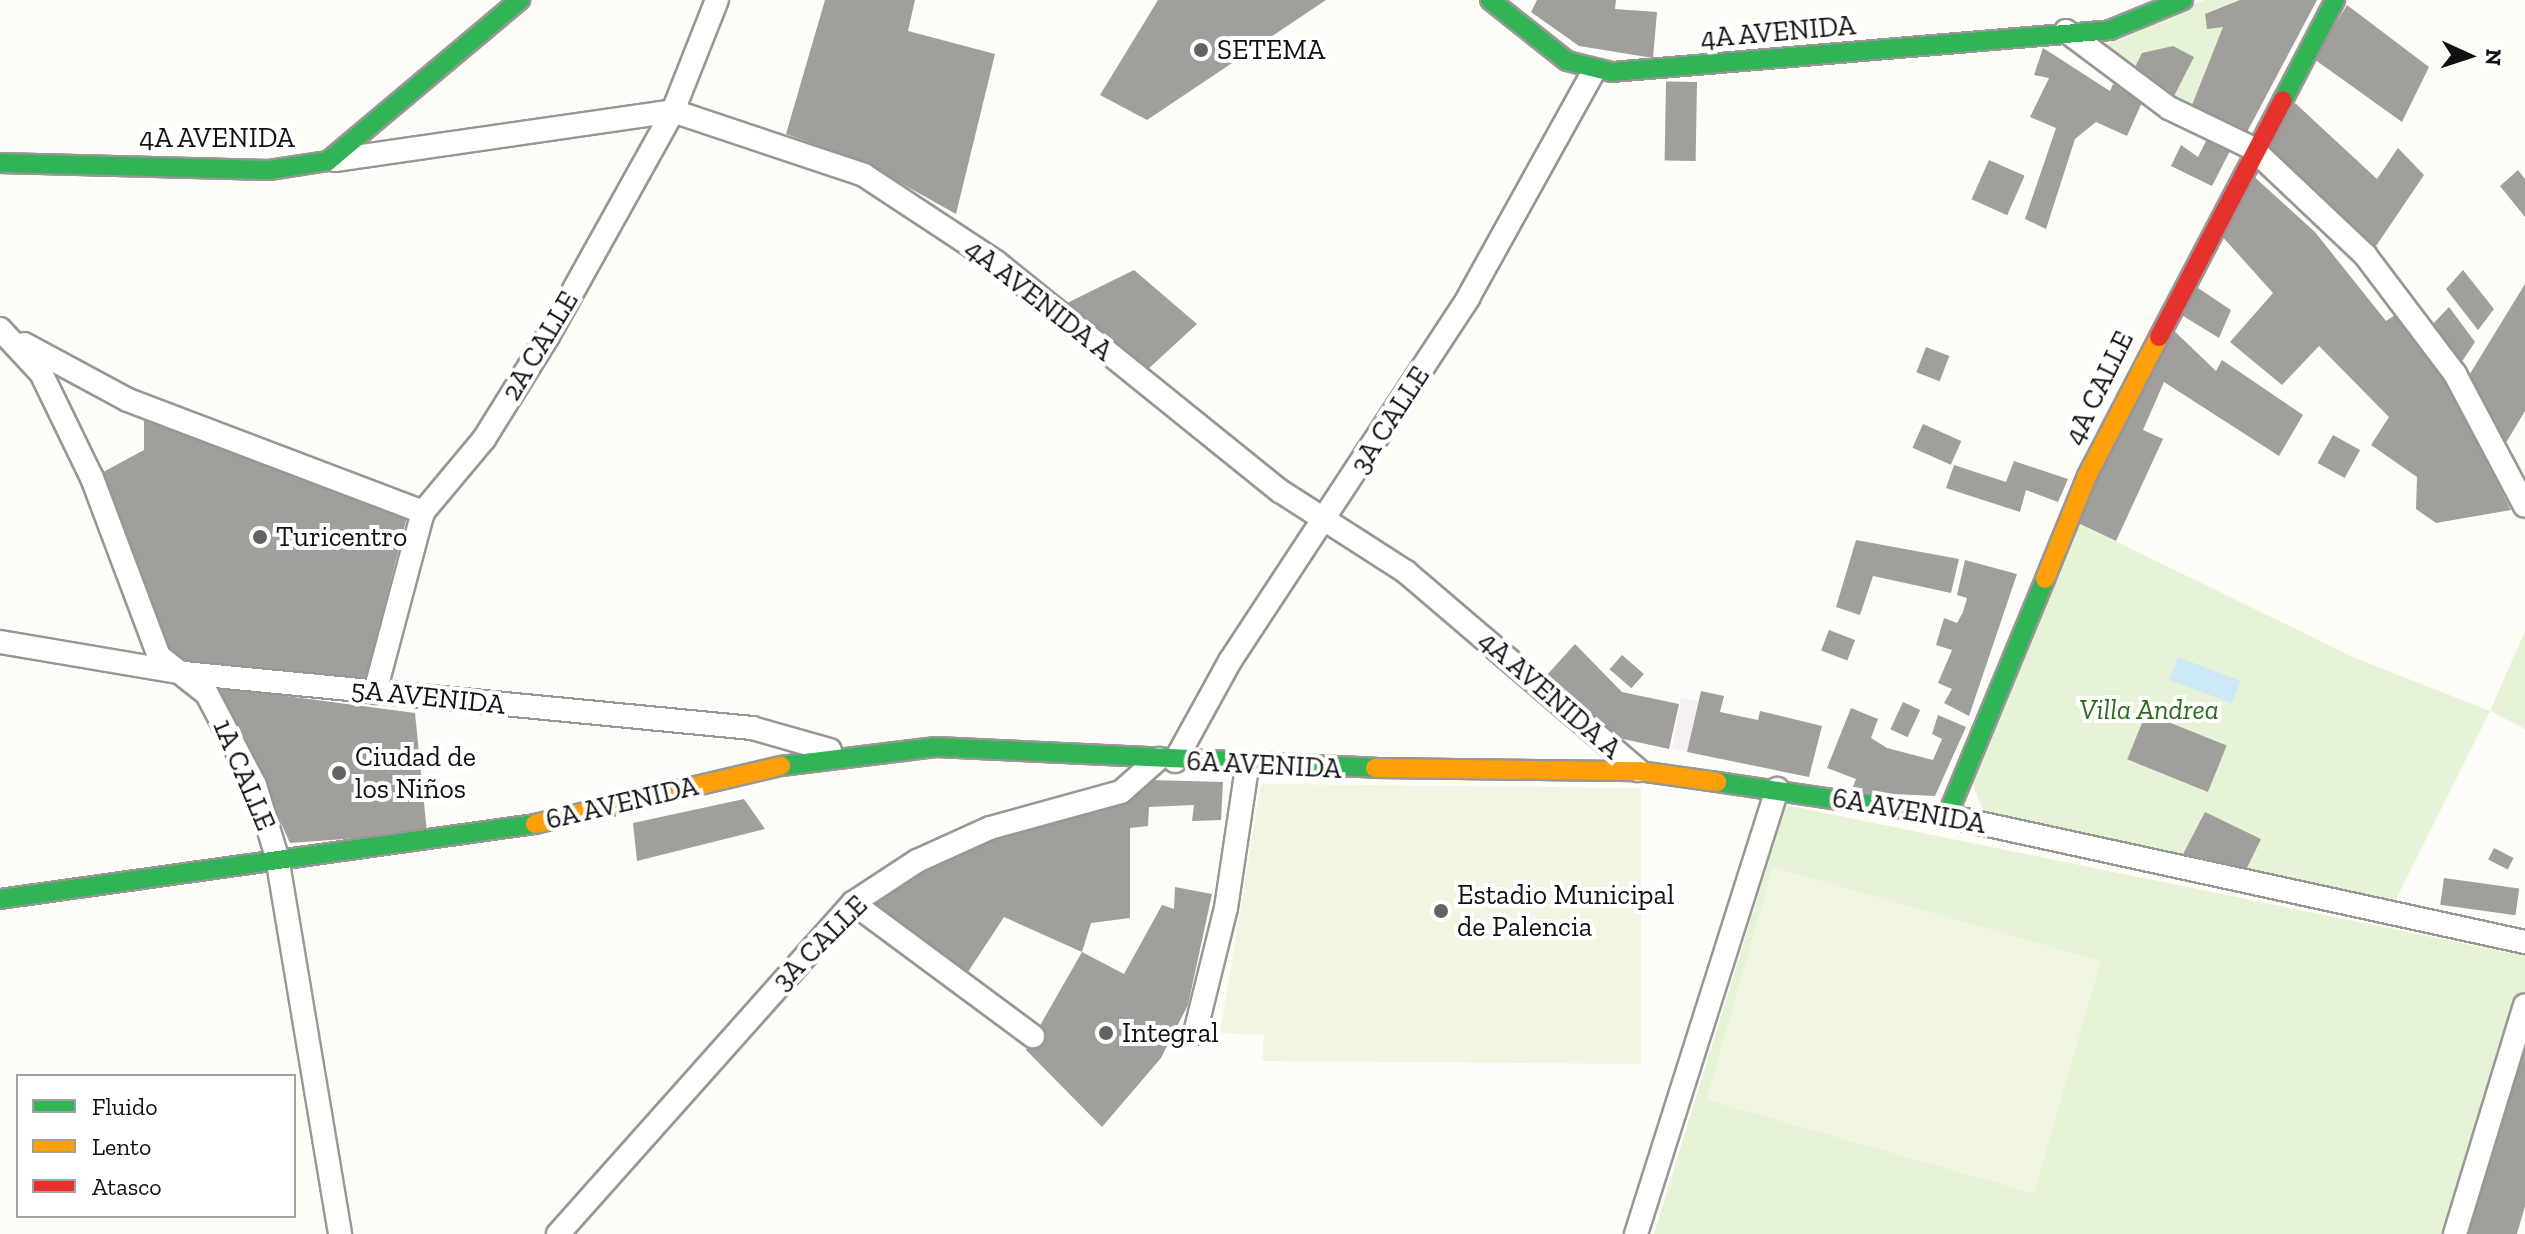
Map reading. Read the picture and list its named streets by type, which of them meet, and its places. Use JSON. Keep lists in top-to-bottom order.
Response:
{
  "streets": {
    "main road": ["4A AVENIDA", "4A CALLE", "6A AVENIDA"],
    "street": [
      "4A AVENIDA A",
      "2A CALLE",
      "3A CALLE",
      "5A AVENIDA",
      "1A CALLE"
    ]
  },
  "crossings": [
    ["4A AVENIDA", "4A AVENIDA A"],
    ["4A AVENIDA", "3A CALLE"],
    ["4A AVENIDA A", "2A CALLE"],
    ["4A AVENIDA A", "3A CALLE"],
    ["4A AVENIDA A", "6A AVENIDA"],
    ["2A CALLE", "5A AVENIDA"],
    ["4A CALLE", "6A AVENIDA"],
    ["3A CALLE", "6A AVENIDA"],
    ["5A AVENIDA", "6A AVENIDA"],
    ["5A AVENIDA", "1A CALLE"],
    ["6A AVENIDA", "1A CALLE"]
  ],
  "parks": ["Villa Andrea"],
  "places": [
    "SETEMA",
    "Turicentro",
    "Ciudad de los Niños",
    "Estadio Municipal de Palencia",
    "Integral"
  ],
  "legend": ["Fluido", "Lento", "Atasco"],
  "north": "right"
}
